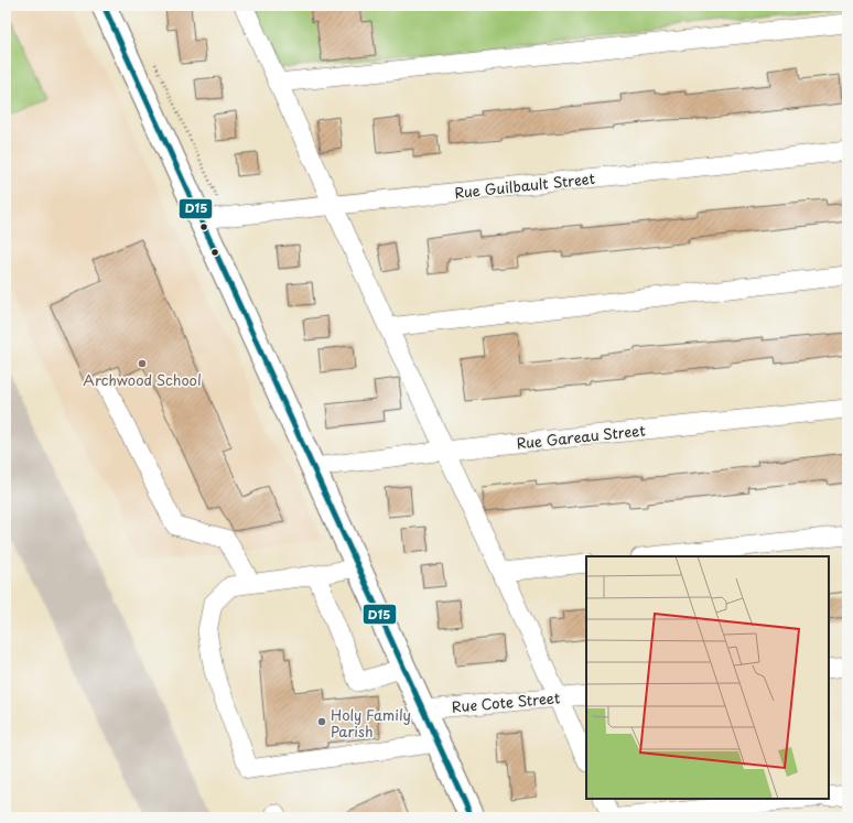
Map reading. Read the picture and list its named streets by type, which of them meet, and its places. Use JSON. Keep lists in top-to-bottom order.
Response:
{
  "streets": {
    "street": ["Rue Guilbault Street", "Rue Gareau Street", "Rue Cote Street"]
  },
  "places": ["Archwood School", "Holy Family Parish"],
  "lines": ["transit line D15"]
}
